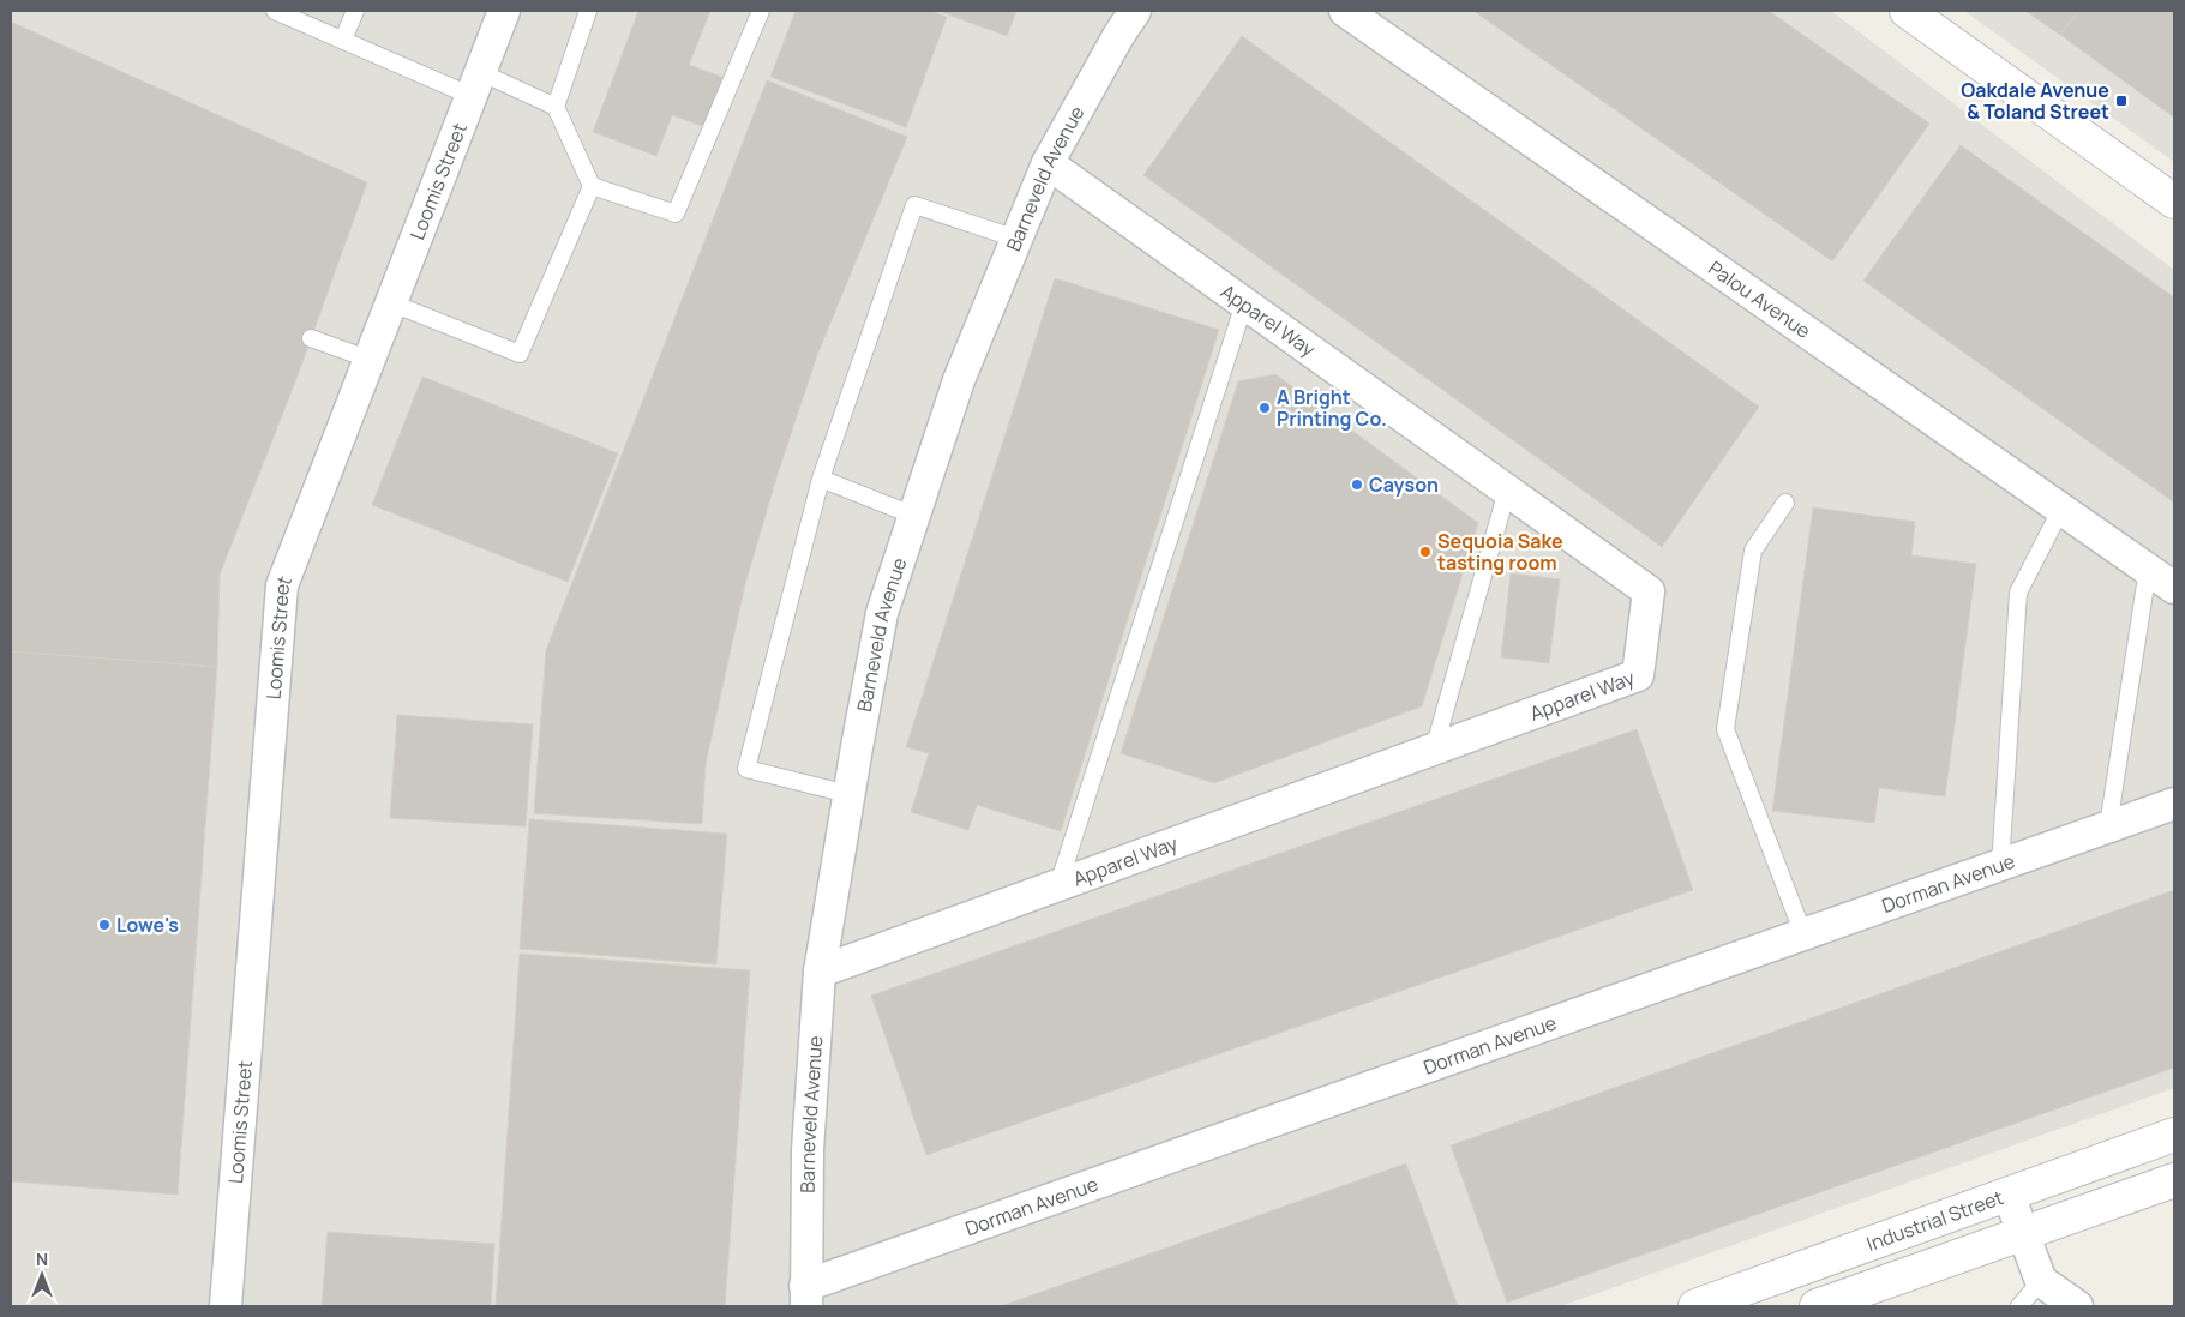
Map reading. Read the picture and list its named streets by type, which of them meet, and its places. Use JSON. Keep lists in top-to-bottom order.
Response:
{
  "streets": {
    "street": [
      "Barneveld Avenue",
      "Loomis Street",
      "Palou Avenue",
      "Apparel Way",
      "Dorman Avenue",
      "Industrial Street"
    ]
  },
  "crossings": [
    ["Barneveld Avenue", "Apparel Way"],
    ["Barneveld Avenue", "Dorman Avenue"]
  ],
  "places": {
    "transit": ["Oakdale Avenue & Toland Street"],
    "other": [
      "A Bright Printing Co.",
      "Cayson",
      "Sequoia Sake tasting room",
      "Lowe's"
    ]
  },
  "north": "top"
}
